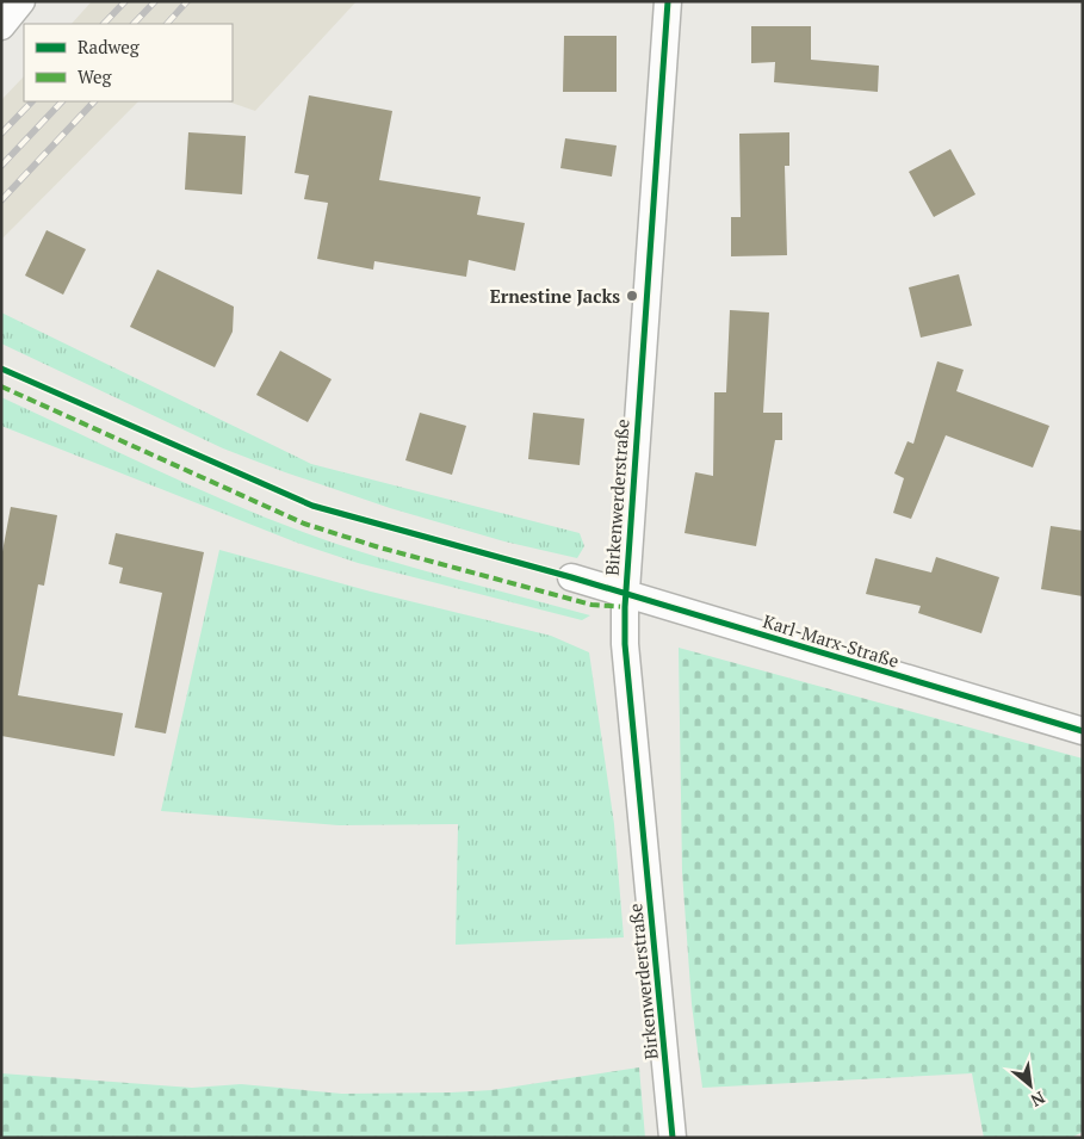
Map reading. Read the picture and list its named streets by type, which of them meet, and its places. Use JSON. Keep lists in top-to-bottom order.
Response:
{
  "streets": {
    "street": ["Birkenwerderstraße", "Karl-Marx-Straße"]
  },
  "crossings": [
    ["Birkenwerderstraße", "Karl-Marx-Straße"]
  ],
  "places": ["Ernestine Jacks"],
  "legend": ["Radweg", "Weg"],
  "north": "bottom right"
}
